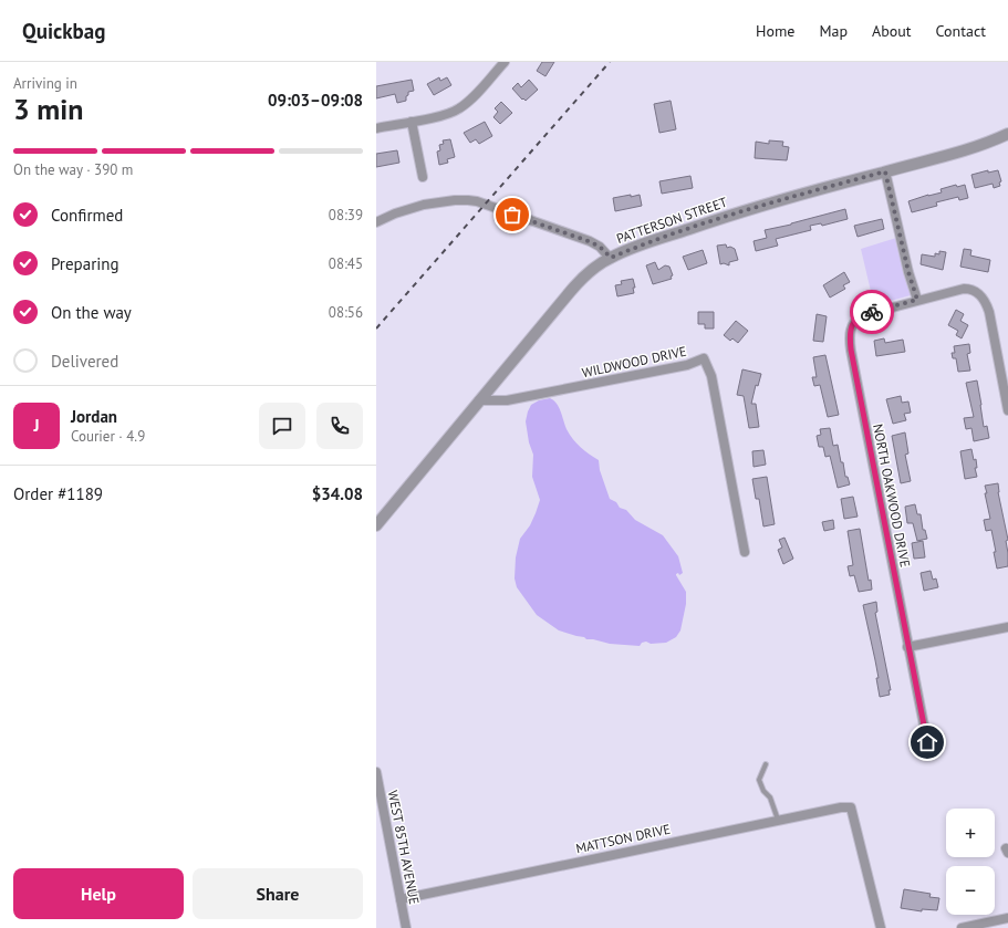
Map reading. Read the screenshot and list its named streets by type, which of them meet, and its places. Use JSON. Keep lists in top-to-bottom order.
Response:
{
  "streets": {
    "street": [
      "PATTERSON STREET",
      "WILDWOOD DRIVE",
      "NORTH OAKWOOD DRIVE",
      "MATTSON DRIVE",
      "WEST 85TH AVENUE"
    ]
  },
  "crossings": [
    ["PATTERSON STREET", "WILDWOOD DRIVE"],
    ["MATTSON DRIVE", "WEST 85TH AVENUE"]
  ],
  "page": {
    "header": "Quickbag",
    "nav": [
      "Home",
      "Map",
      "About",
      "Contact"
    ],
    "heading": ["3 min", "Arriving in", "09:03–09:08"],
    "panel": [
      "Jordan",
      "Courier · 4.9",
      "Order #1189",
      "$34.08"
    ],
    "bar": "On the way · 390 m",
    "list": [
      ["Confirmed", "08:39"],
      ["Preparing", "08:45"],
      ["On the way", "08:56"],
      "Delivered"
    ],
    "round": "J",
    "map_buttons": ["+", "−"],
    "buttons": ["Help", "Share"]
  }
}
